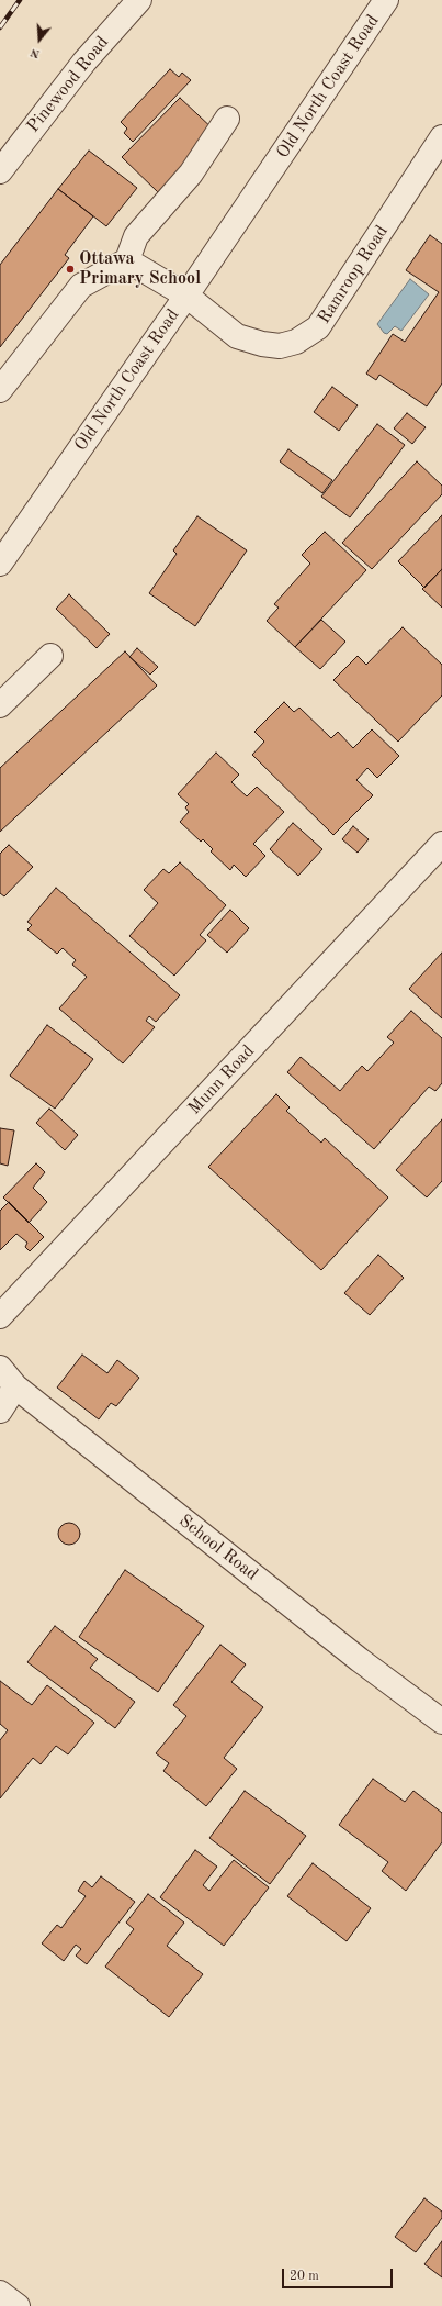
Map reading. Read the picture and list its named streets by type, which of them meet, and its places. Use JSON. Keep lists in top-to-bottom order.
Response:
{
  "streets": {
    "street": [
      "Pinewood Road",
      "Old North Coast Road",
      "Ramroop Road",
      "Munn Road",
      "School Road"
    ]
  },
  "crossings": [
    ["Old North Coast Road", "Ramroop Road"]
  ],
  "places": ["Ottawa Primary School"],
  "scale_bar": "20 m",
  "north": "bottom"
}
